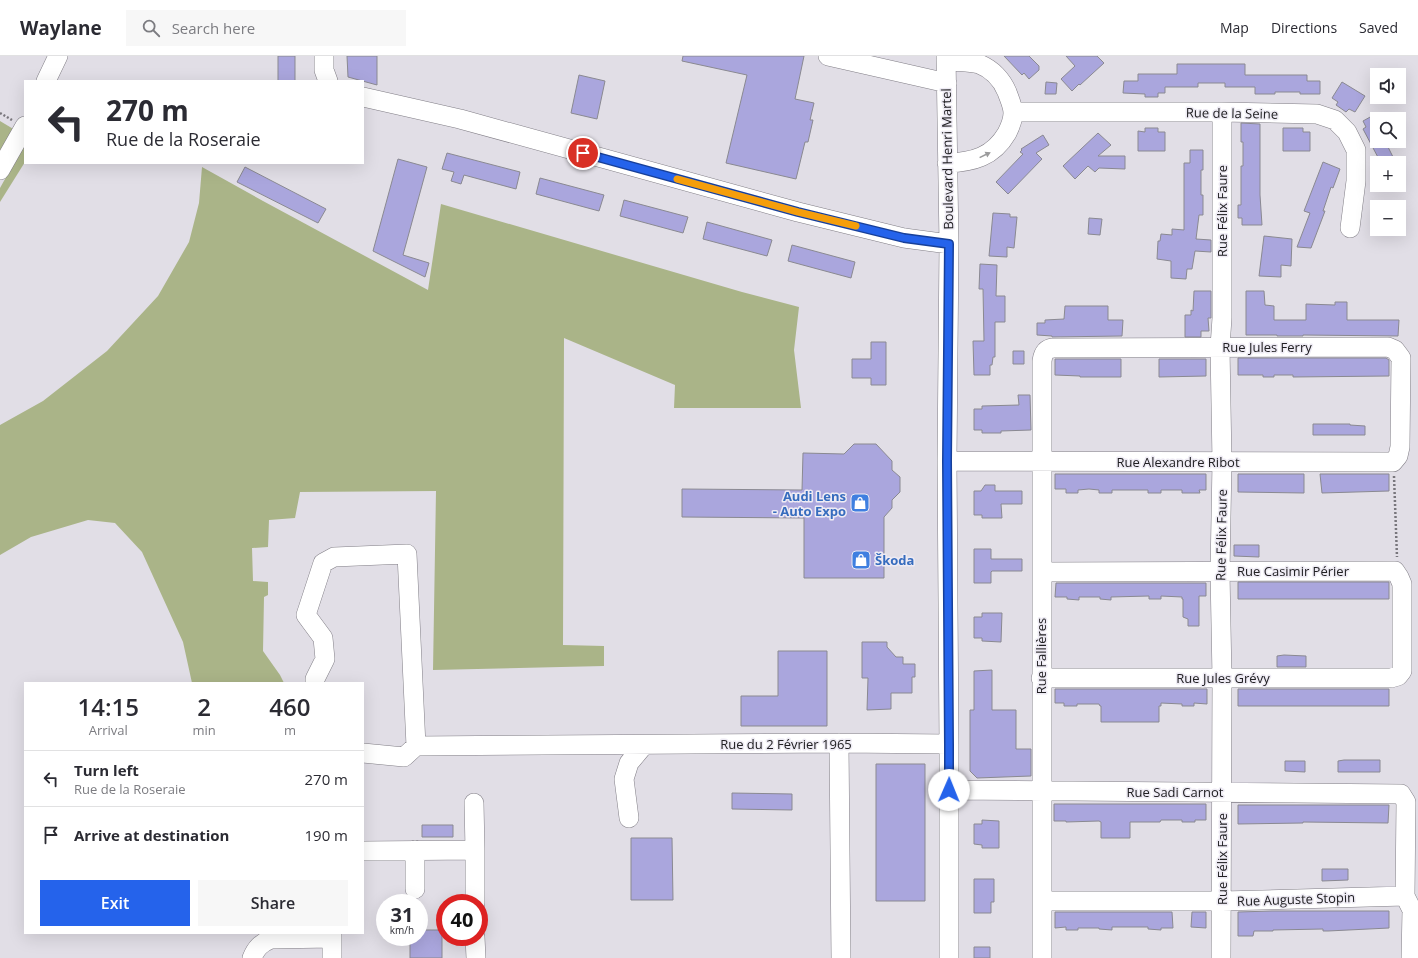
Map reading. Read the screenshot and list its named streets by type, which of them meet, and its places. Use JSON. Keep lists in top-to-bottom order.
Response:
{
  "streets": {
    "street": [
      "Rue de la Seine",
      "Boulevard Henri Martel",
      "Rue Félix Faure",
      "Rue Jules Ferry",
      "Rue Alexandre Ribot",
      "Rue Casimir Périer",
      "Rue Fallières",
      "Rue Jules Grévy",
      "Rue du 2 Février 1965",
      "Rue Sadi Carnot",
      "Rue Auguste Stopin"
    ]
  },
  "crossings": [
    ["Rue de la Seine", "Rue Félix Faure"],
    ["Boulevard Henri Martel", "Rue Alexandre Ribot"],
    ["Boulevard Henri Martel", "Rue du 2 Février 1965"],
    ["Boulevard Henri Martel", "Rue Sadi Carnot"],
    ["Rue Félix Faure", "Rue Jules Ferry"],
    ["Rue Félix Faure", "Rue Alexandre Ribot"],
    ["Rue Félix Faure", "Rue Casimir Périer"],
    ["Rue Félix Faure", "Rue Jules Grévy"],
    ["Rue Félix Faure", "Rue Sadi Carnot"],
    ["Rue Félix Faure", "Rue Auguste Stopin"],
    ["Rue Jules Ferry", "Rue Alexandre Ribot"],
    ["Rue Jules Ferry", "Rue Fallières"],
    ["Rue Alexandre Ribot", "Rue Fallières"],
    ["Rue Casimir Périer", "Rue Fallières"],
    ["Rue Casimir Périer", "Rue Jules Grévy"],
    ["Rue Fallières", "Rue Jules Grévy"],
    ["Rue Fallières", "Rue Sadi Carnot"],
    ["Rue Fallières", "Rue Auguste Stopin"],
    ["Rue Sadi Carnot", "Rue Auguste Stopin"]
  ],
  "places": {
    "shop": ["Audi Lens - Auto Expo", "Škoda"]
  },
  "page": {
    "header": "Waylane",
    "search": "Search here",
    "nav": ["Map", "Directions", "Saved"],
    "map_buttons": ["+", "−"],
    "turn": ["270 m", "Rue de la Roseraie"],
    "eta": [
      "14:15",
      "Arrival",
      "2",
      "min",
      "460",
      "m"
    ],
    "list": [
      {
        "name": "Turn left",
        "note": "Rue de la Roseraie",
        "value": "270 m"
      },
      {
        "name": "Arrive at destination",
        "value": "190 m"
      }
    ],
    "buttons": ["Exit", "Share"],
    "speed": "31 km/h",
    "limit": "40"
  }
}
